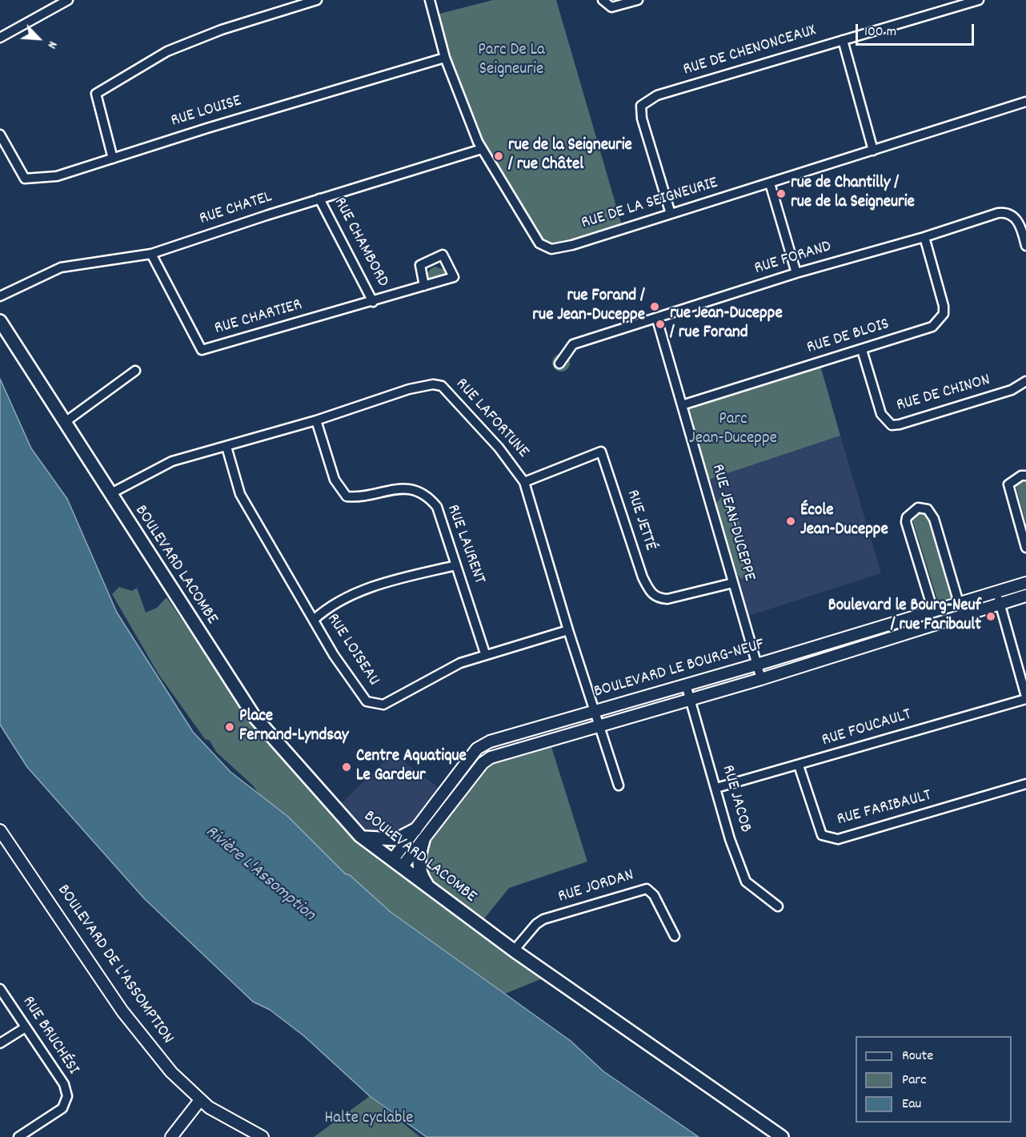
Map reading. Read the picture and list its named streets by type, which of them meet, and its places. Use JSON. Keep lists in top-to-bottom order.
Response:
{
  "streets": {
    "main road": ["BOULEVARD LACOMBE"],
    "street": [
      "RUE DE CHENONCEAUX",
      "RUE LOUISE",
      "RUE DE LA SEIGNEURIE",
      "RUE CHATEL",
      "RUE CHAMBORD",
      "RUE FORAND",
      "RUE CHARTIER",
      "RUE DE BLOIS",
      "RUE DE CHINON",
      "RUE LAFORTUNE",
      "RUE JETTÉ",
      "RUE JEAN-DUCEPPE",
      "RUE LAURENT",
      "RUE LOISEAU",
      "BOULEVARD LE BOURG-NEUF",
      "RUE FOUCAULT",
      "RUE JACOB",
      "RUE FARIBAULT",
      "RUE JORDAN",
      "BOULEVARD DE L'ASSOMPTION",
      "RUE BRUCHÉSI"
    ]
  },
  "crossings": [
    ["RUE DE CHENONCEAUX", "RUE DE LA SEIGNEURIE"],
    ["RUE LOUISE", "RUE DE LA SEIGNEURIE"],
    ["RUE DE LA SEIGNEURIE", "RUE CHATEL"],
    ["RUE CHATEL", "RUE CHAMBORD"],
    ["RUE CHATEL", "RUE CHARTIER"],
    ["RUE CHAMBORD", "RUE CHARTIER"],
    ["RUE FORAND", "RUE DE BLOIS"],
    ["RUE FORAND", "RUE JEAN-DUCEPPE"],
    ["RUE DE BLOIS", "RUE DE CHINON"],
    ["RUE DE BLOIS", "RUE JEAN-DUCEPPE"],
    ["RUE LAFORTUNE", "RUE JETTÉ"],
    ["RUE LAFORTUNE", "RUE LAURENT"],
    ["RUE LAFORTUNE", "BOULEVARD LACOMBE"],
    ["RUE LAFORTUNE", "RUE LOISEAU"],
    ["RUE LAFORTUNE", "BOULEVARD LE BOURG-NEUF"],
    ["RUE JETTÉ", "RUE JEAN-DUCEPPE"],
    ["RUE JEAN-DUCEPPE", "BOULEVARD LE BOURG-NEUF"],
    ["RUE LAURENT", "RUE LOISEAU"],
    ["BOULEVARD LACOMBE", "BOULEVARD LE BOURG-NEUF"],
    ["BOULEVARD LACOMBE", "RUE JORDAN"],
    ["BOULEVARD LE BOURG-NEUF", "RUE JACOB"],
    ["RUE FOUCAULT", "RUE JACOB"],
    ["RUE FOUCAULT", "RUE FARIBAULT"]
  ],
  "water": ["Rivière L'Assomption"],
  "parks": ["Parc De La Seigneurie", "Parc Jean-Duceppe", "Halte cyclable"],
  "places": [
    "rue de la Seigneurie / rue Châtel",
    "rue de Chantilly / rue de la Seigneurie",
    "rue Forand / rue Jean-Duceppe",
    "rue Jean-Duceppe / rue Forand",
    "École Jean-Duceppe",
    "Boulevard le Bourg-Neuf / rue Faribault",
    "Place Fernand-Lyndsay",
    "Centre Aquatique Le Gardeur"
  ],
  "legend": ["Route", "Parc", "Eau"],
  "scale_bar": "100 m",
  "north": "bottom right"
}
